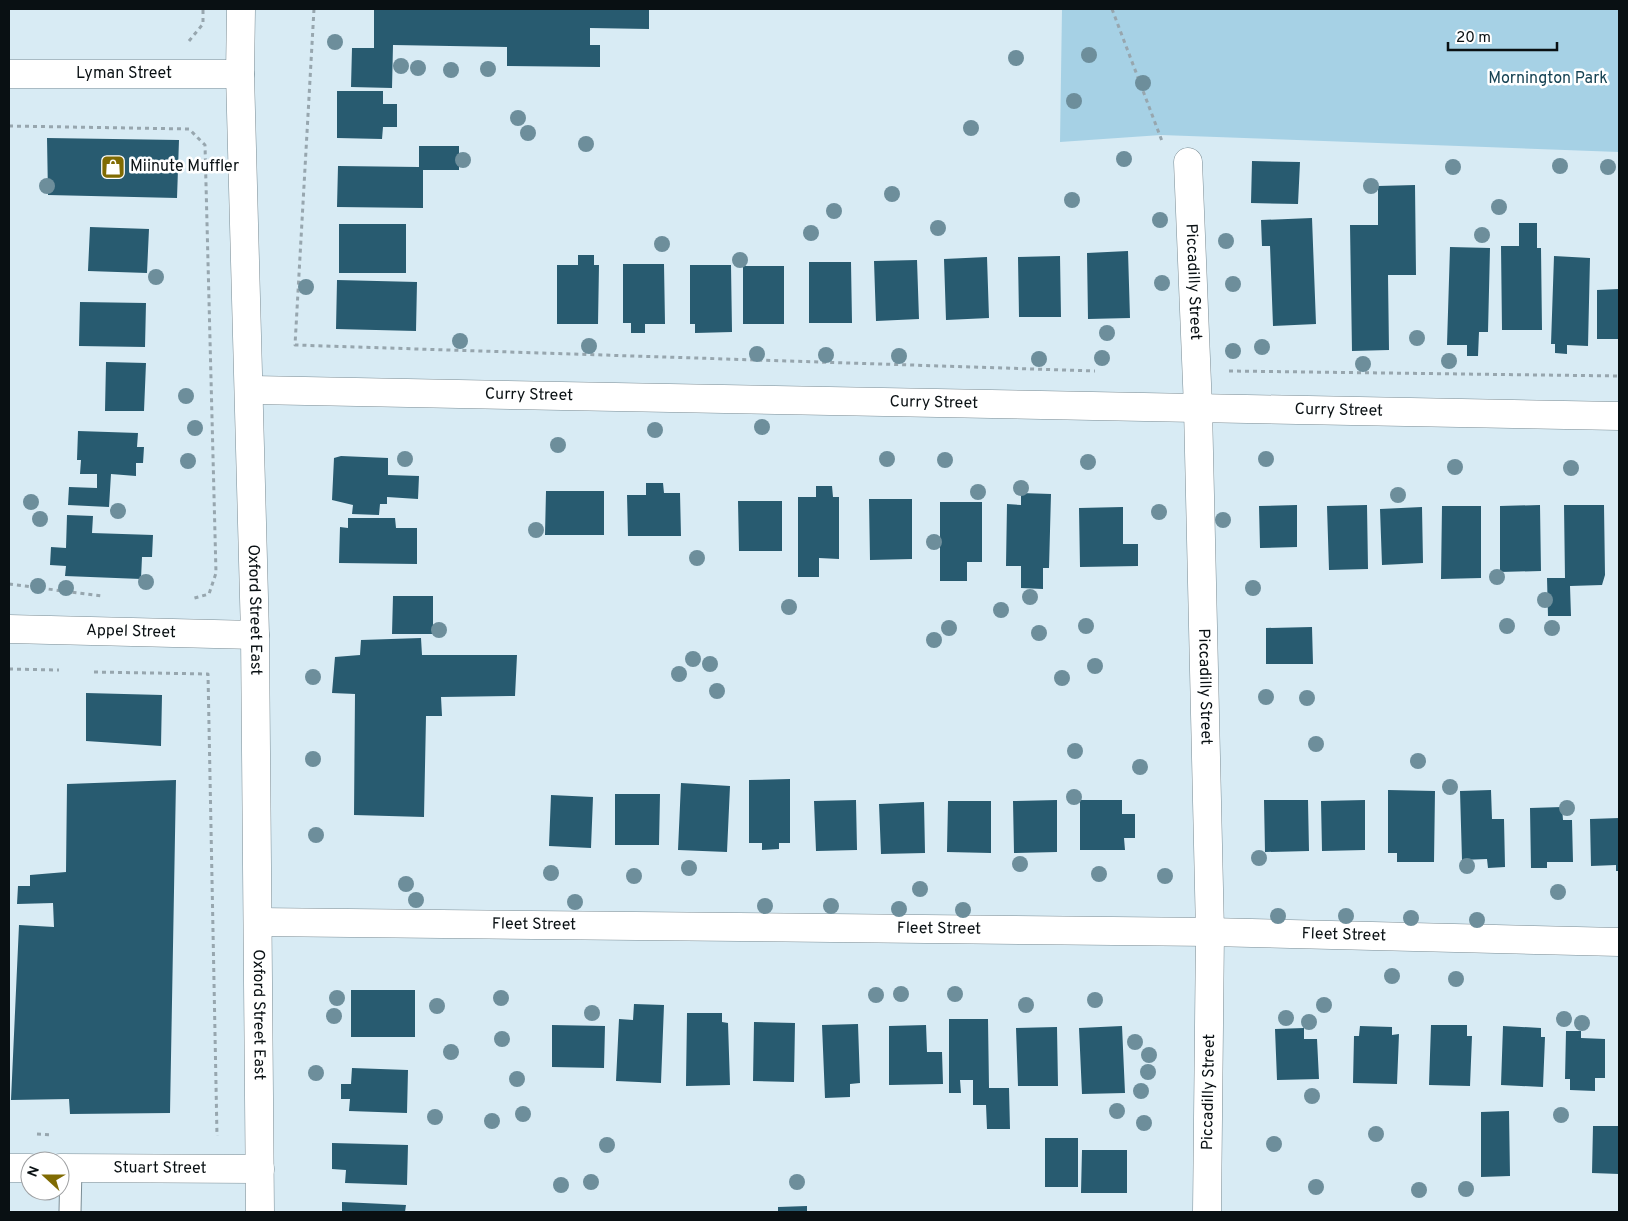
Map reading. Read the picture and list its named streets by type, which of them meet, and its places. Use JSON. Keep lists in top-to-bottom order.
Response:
{
  "streets": {
    "street": [
      "Lyman Street",
      "Piccadilly Street",
      "Curry Street",
      "Oxford Street East",
      "Appel Street",
      "Fleet Street",
      "Stuart Street"
    ]
  },
  "crossings": [
    ["Lyman Street", "Oxford Street East"],
    ["Piccadilly Street", "Curry Street"],
    ["Piccadilly Street", "Fleet Street"],
    ["Curry Street", "Oxford Street East"],
    ["Oxford Street East", "Appel Street"],
    ["Oxford Street East", "Fleet Street"],
    ["Oxford Street East", "Stuart Street"]
  ],
  "parks": ["Mornington Park"],
  "places": {
    "shop": ["Miinute Muffler"]
  },
  "scale_bar": "20 m",
  "north": "left"
}
